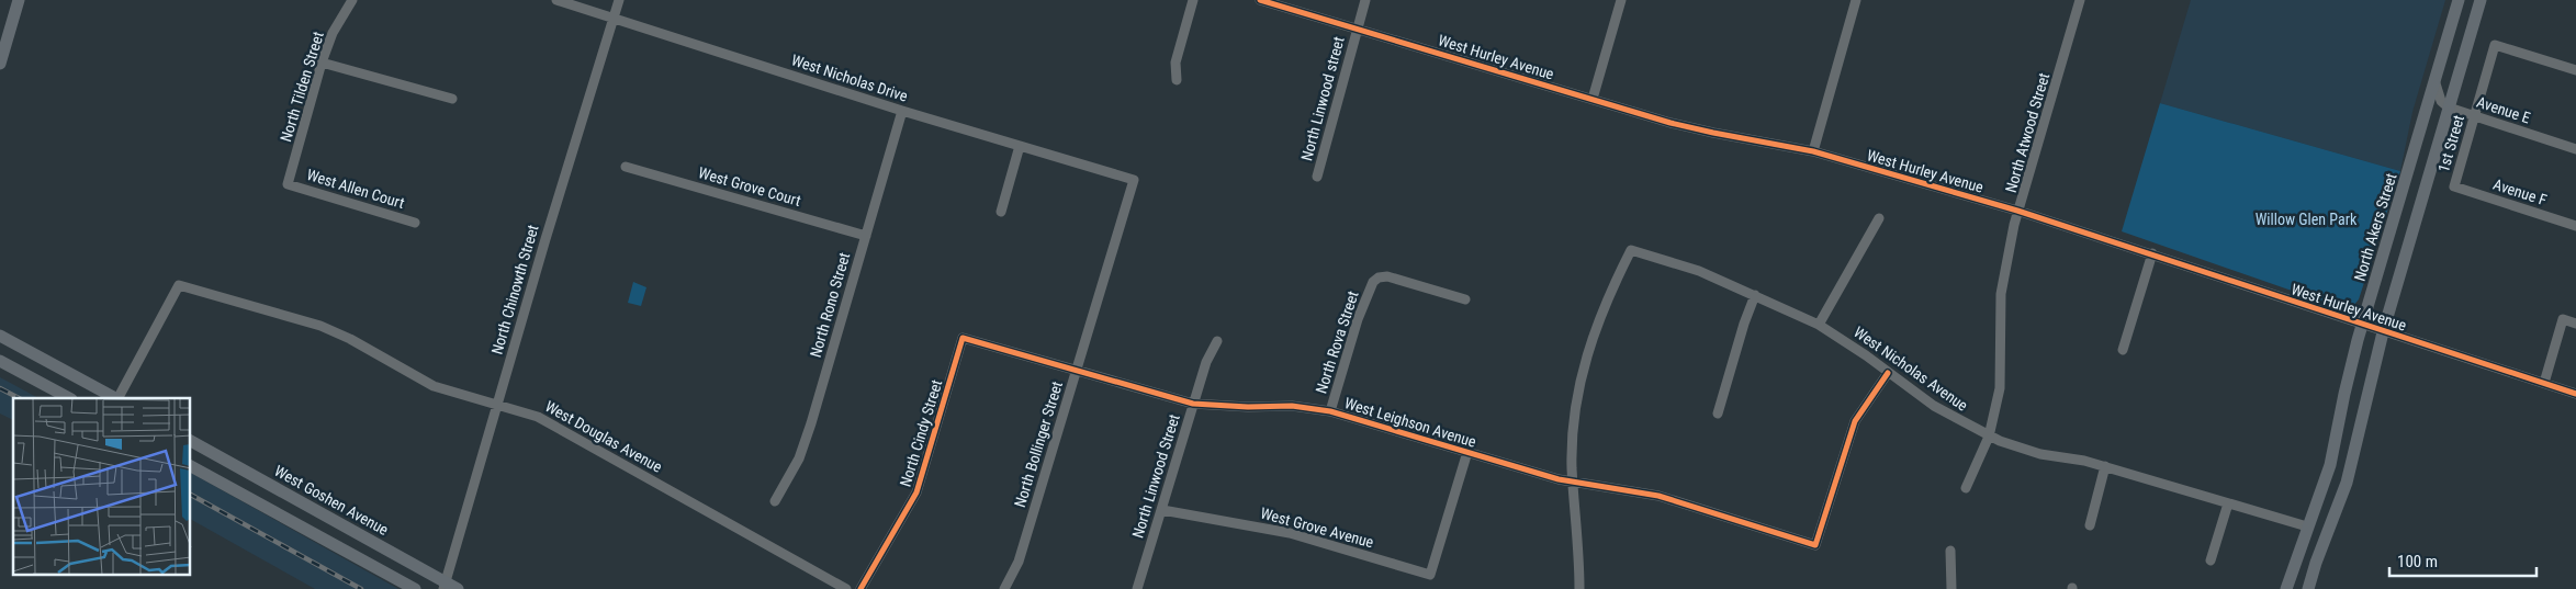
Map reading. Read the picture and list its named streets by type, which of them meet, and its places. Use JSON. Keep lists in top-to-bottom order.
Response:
{
  "streets": {
    "main road": ["North Akers Street", "West Goshen Avenue"],
    "street": [
      "West Hurley Avenue",
      "West Nicholas Drive",
      "North Tilden Street",
      "North Linwood street",
      "Avenue E",
      "North Atwood Street",
      "1st Street",
      "West Grove Court",
      "West Allen Court",
      "Avenue F",
      "North Chinowth Street",
      "North Rono Street",
      "North Rova Street",
      "West Nicholas Avenue",
      "West Leighson Avenue",
      "North Cindy Street",
      "West Douglas Avenue",
      "North Bollinger Street",
      "North Linwood Street",
      "West Grove Avenue"
    ]
  },
  "crossings": [
    ["West Hurley Avenue", "North Linwood street"],
    ["West Hurley Avenue", "North Atwood Street"],
    ["West Hurley Avenue", "North Akers Street"],
    ["West Hurley Avenue", "North Linwood Street"],
    ["West Nicholas Drive", "North Chinowth Street"],
    ["West Nicholas Drive", "North Rono Street"],
    ["West Nicholas Drive", "North Bollinger Street"],
    ["North Tilden Street", "West Allen Court"],
    ["North Linwood street", "North Linwood Street"],
    ["Avenue E", "1st Street"],
    ["North Atwood Street", "West Nicholas Avenue"],
    ["1st Street", "Avenue F"],
    ["West Grove Court", "North Rono Street"],
    ["North Akers Street", "West Nicholas Avenue"],
    ["North Chinowth Street", "West Douglas Avenue"],
    ["North Chinowth Street", "West Goshen Avenue"],
    ["North Rova Street", "West Leighson Avenue"],
    ["West Nicholas Avenue", "West Leighson Avenue"],
    ["West Leighson Avenue", "North Cindy Street"],
    ["West Leighson Avenue", "North Bollinger Street"],
    ["West Leighson Avenue", "North Linwood Street"],
    ["West Leighson Avenue", "West Grove Avenue"],
    ["North Linwood Street", "West Grove Avenue"]
  ],
  "parks": ["Willow Glen Park"],
  "scale_bar": "100 m"
}
